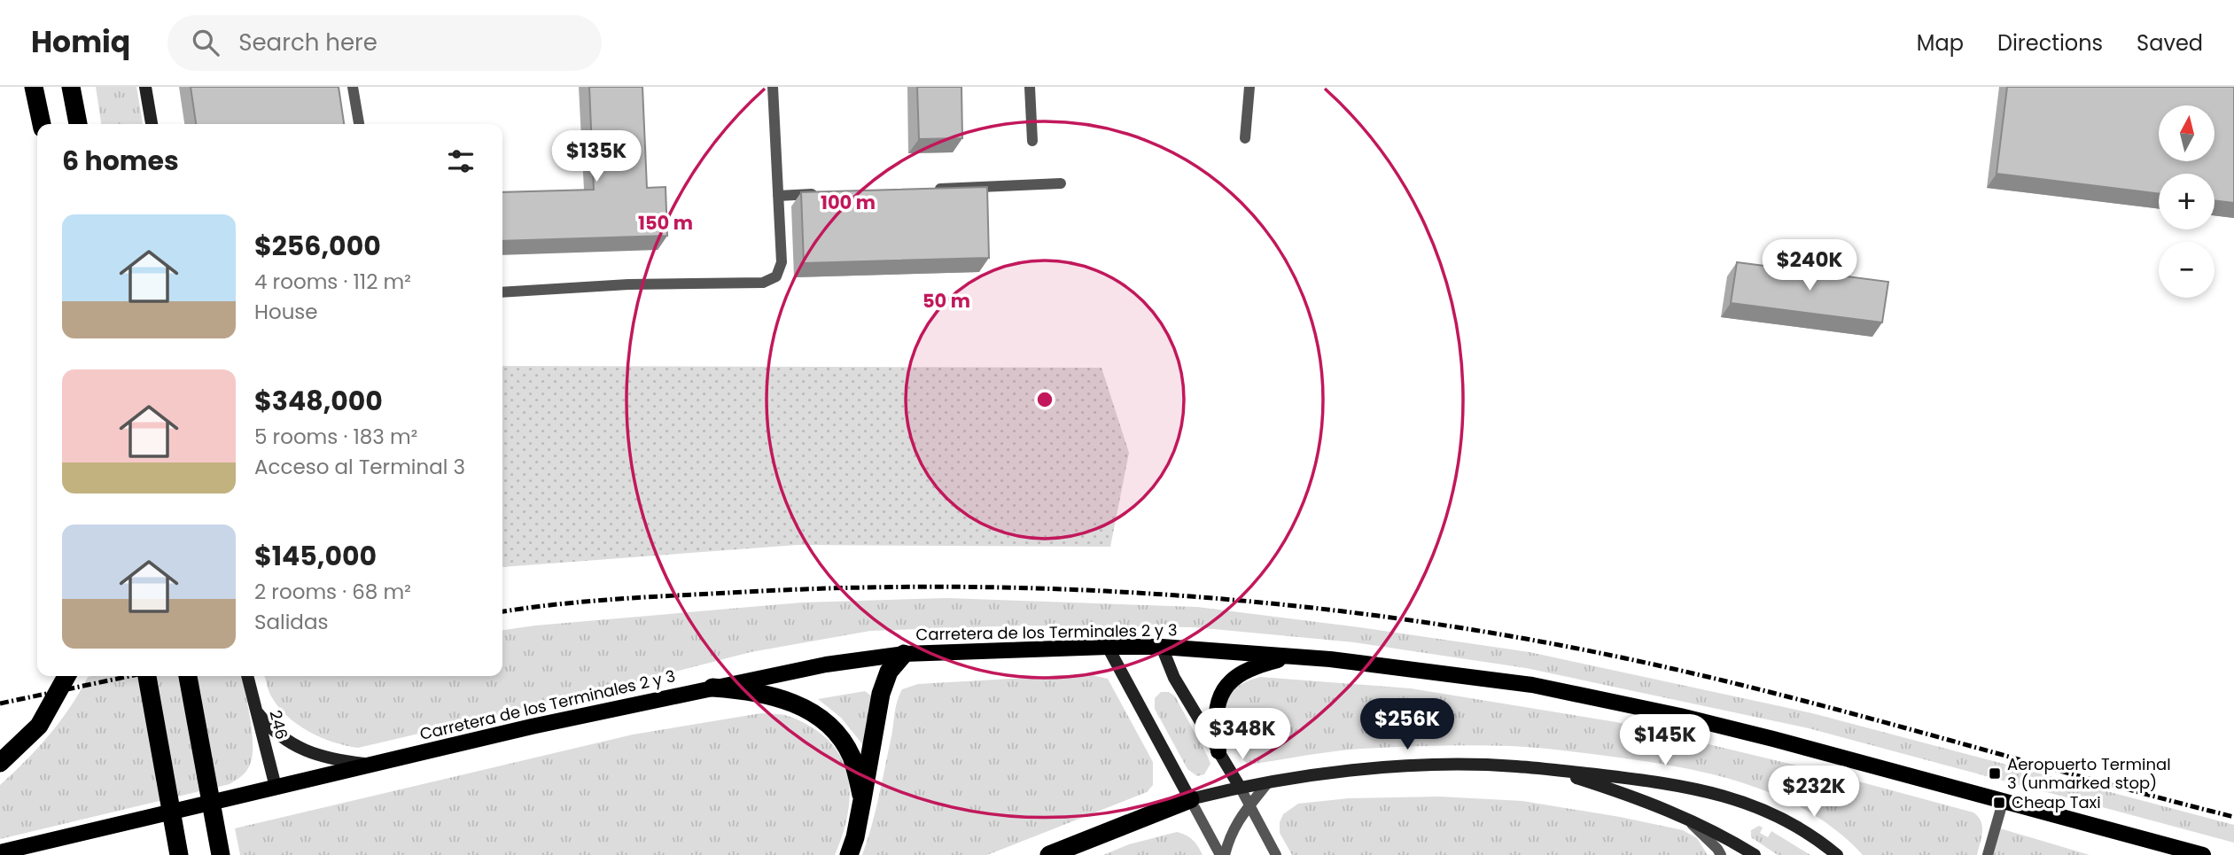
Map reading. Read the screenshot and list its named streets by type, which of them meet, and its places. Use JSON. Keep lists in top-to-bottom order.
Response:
{
  "streets": {
    "main road": ["Carretera de los Terminales 2 y 3", "246"]
  },
  "crossings": [
    ["Carretera de los Terminales 2 y 3", "246"]
  ],
  "places": {
    "transit": ["Aeropuerto Terminal 3 (unmarked stop)", "Cheap Taxi"]
  },
  "north": "top",
  "page": {
    "header": "Homiq",
    "search": "Search here",
    "nav": ["Map", "Directions", "Saved"],
    "map_buttons": ["+", "−"],
    "heading": "6 homes",
    "price": [
      "$135K",
      "$240K",
      "$256K",
      "$348K",
      "$145K",
      "$232K"
    ],
    "list": [
      {
        "name": "$256,000",
        "note": "4 rooms · 112 m² · House"
      },
      {
        "name": "$348,000",
        "note": "5 rooms · 183 m² · Acceso al Terminal 3"
      },
      {
        "name": "$145,000",
        "note": "2 rooms · 68 m² · Salidas"
      }
    ]
  },
  "rings": ["100 m", "150 m", "50 m"]
}
